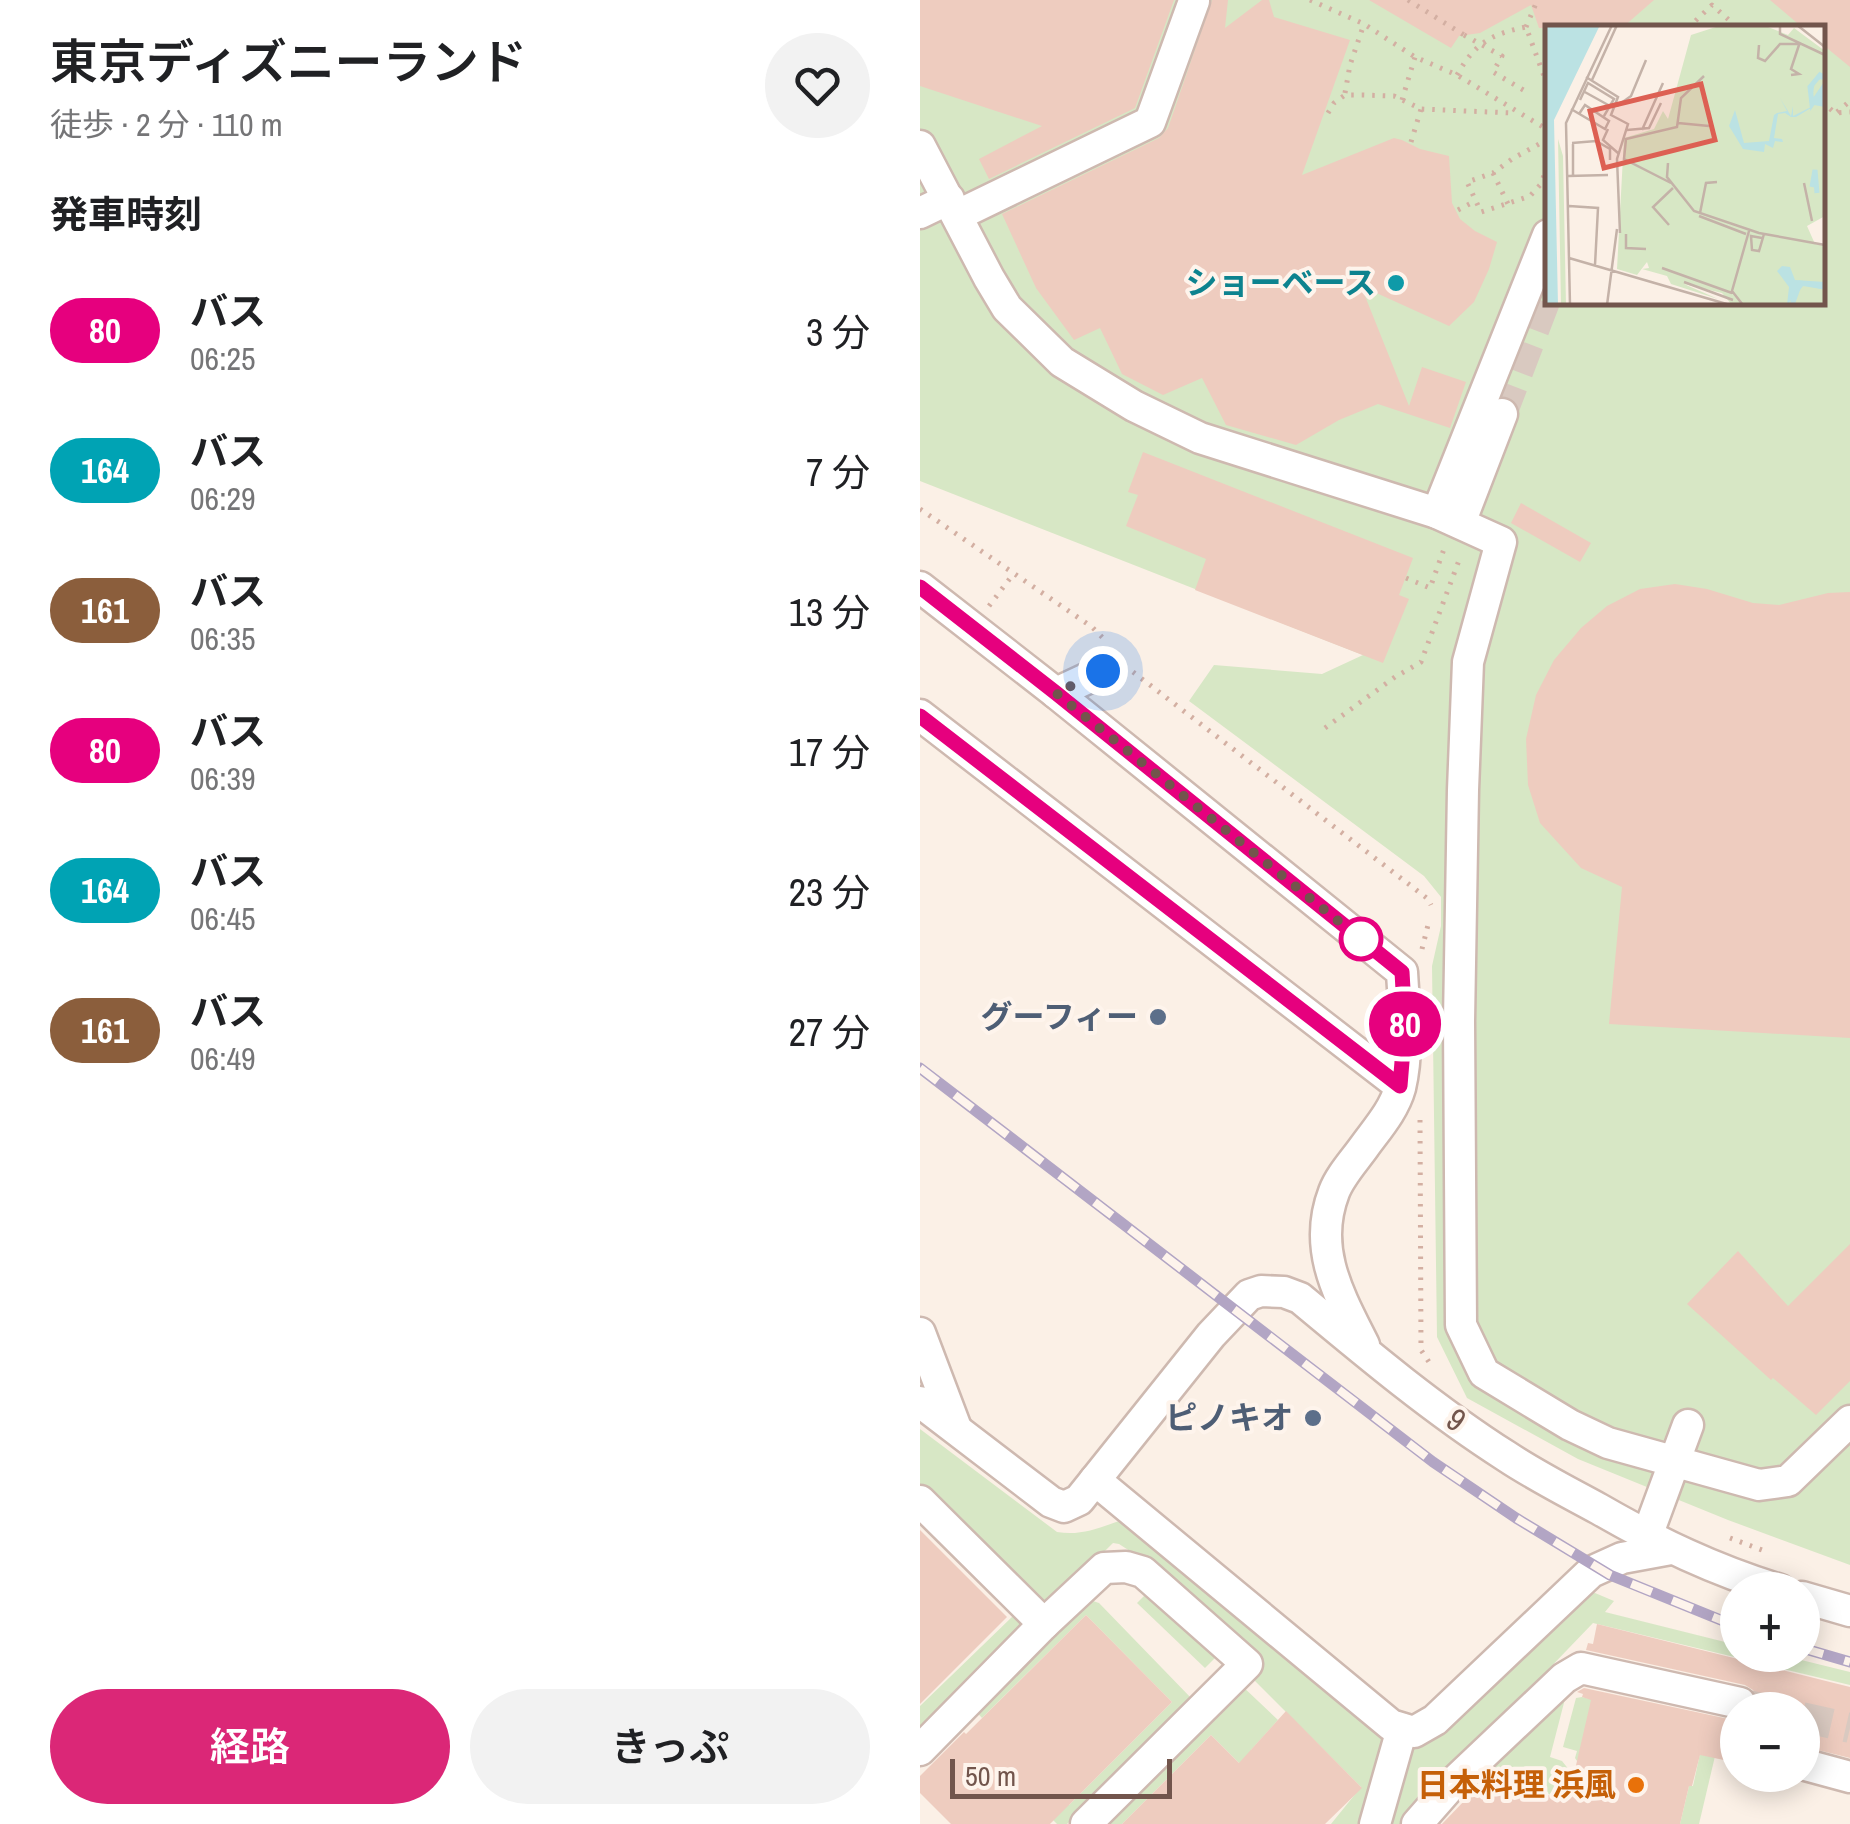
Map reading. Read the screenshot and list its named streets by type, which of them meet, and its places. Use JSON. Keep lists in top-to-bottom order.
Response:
{
  "streets": {
    "lane": ["9"]
  },
  "places": [
    "ショーベース",
    "グーフィー",
    "ピノキオ",
    "日本料理 浜風"
  ],
  "lines": ["bus line 80"],
  "scale_bar": "50 m",
  "page": {
    "heading": [
      ["東京ディズニーランド", "徒歩 · 2 分 · 110 m"],
      "発車時刻"
    ],
    "on_map": "80",
    "list": [
      {
        "mark": "80",
        "name": "バス",
        "note": "06:25",
        "value": "3 分"
      },
      {
        "mark": "164",
        "name": "バス",
        "note": "06:29",
        "value": "7 分"
      },
      {
        "mark": "161",
        "name": "バス",
        "note": "06:35",
        "value": "13 分"
      },
      {
        "mark": "80",
        "name": "バス",
        "note": "06:39",
        "value": "17 分"
      },
      {
        "mark": "164",
        "name": "バス",
        "note": "06:45",
        "value": "23 分"
      },
      {
        "mark": "161",
        "name": "バス",
        "note": "06:49",
        "value": "27 分"
      }
    ],
    "map_buttons": ["+", "−"],
    "buttons": ["経路", "きっぷ"],
    "scale": "50 m"
  }
}
